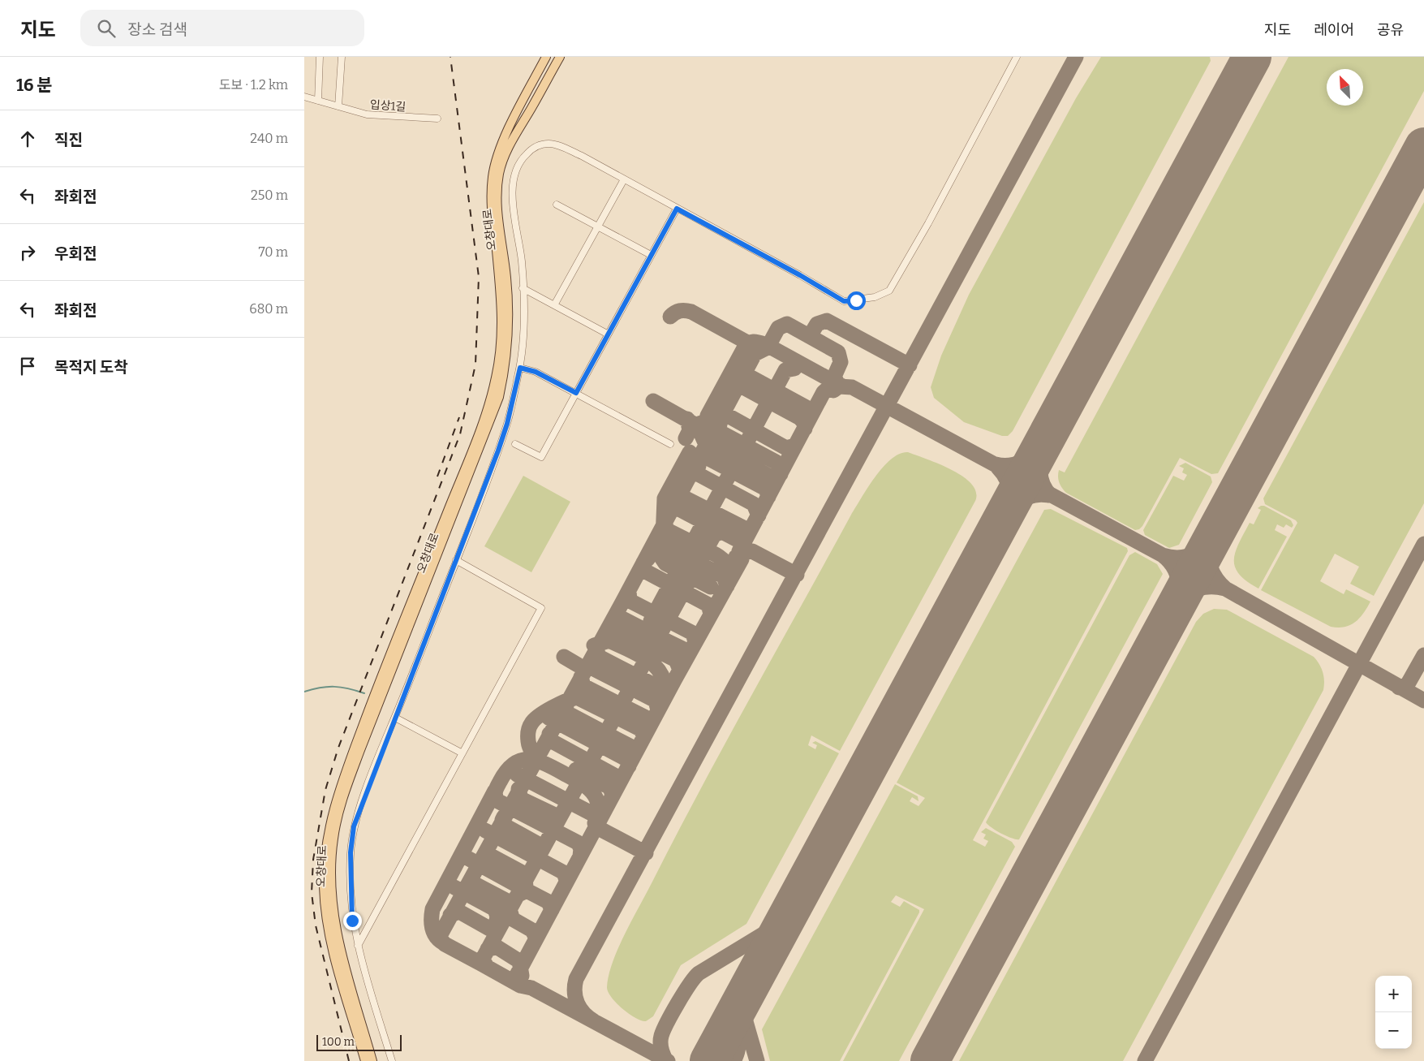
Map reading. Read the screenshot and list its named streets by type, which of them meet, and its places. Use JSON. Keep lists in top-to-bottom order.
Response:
{
  "streets": {
    "main road": ["오창대로"],
    "street": ["입상1길"]
  },
  "scale_bar": "100 m",
  "north": "top left",
  "page": {
    "header": "지도",
    "search": "장소 검색",
    "nav": ["지도", "레이어", "공유"],
    "heading": ["16 분", "도보 · 1.2 km"],
    "list": [
      ["직진", "240 m"],
      ["좌회전", "250 m"],
      ["우회전", "70 m"],
      ["좌회전", "680 m"],
      "목적지 도착"
    ],
    "map_buttons": ["+", "−"],
    "scale": "100 m"
  }
}
